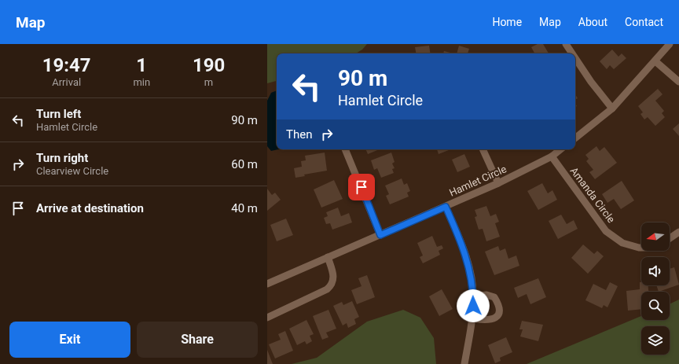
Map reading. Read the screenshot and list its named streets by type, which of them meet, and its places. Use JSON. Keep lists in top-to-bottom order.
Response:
{
  "streets": {
    "street": ["Hamlet Circle", "Amanda Circle"]
  },
  "crossings": [
    ["Hamlet Circle", "Amanda Circle"]
  ],
  "north": "left",
  "page": {
    "header": "Map",
    "nav": [
      "Home",
      "Map",
      "About",
      "Contact"
    ],
    "eta": [
      "19:47",
      "Arrival",
      "1",
      "min",
      "190",
      "m"
    ],
    "turn": ["90 m", "Hamlet Circle"],
    "list": [
      {
        "name": "Turn left",
        "note": "Hamlet Circle",
        "value": "90 m"
      },
      {
        "name": "Turn right",
        "note": "Clearview Circle",
        "value": "60 m"
      },
      {
        "name": "Arrive at destination",
        "value": "40 m"
      }
    ],
    "then": "Then",
    "buttons": ["Exit", "Share"]
  }
}
